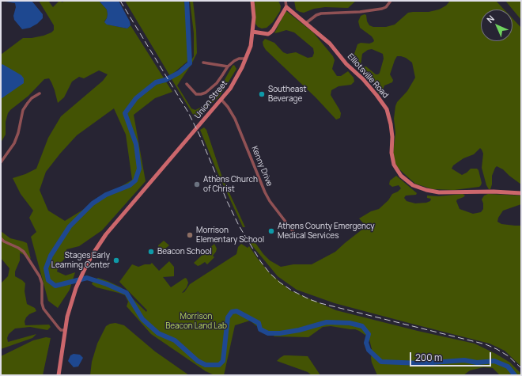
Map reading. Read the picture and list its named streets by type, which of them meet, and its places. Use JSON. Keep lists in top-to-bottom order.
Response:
{
  "streets": {
    "main road": ["Elliotsville Road", "Union Street"],
    "street": ["Kenny Drive"]
  },
  "crossings": [
    ["Union Street", "Kenny Drive"]
  ],
  "parks": ["Morrison Beacon Land Lab"],
  "places": [
    "Southeast Beverage",
    "Athens Church of Christ",
    "Athens County Emergency Medical Services",
    "Morrison Elementary School",
    "Beacon School",
    "Stages Early Learning Center"
  ],
  "scale_bar": "200 m",
  "north": "top left"
}
